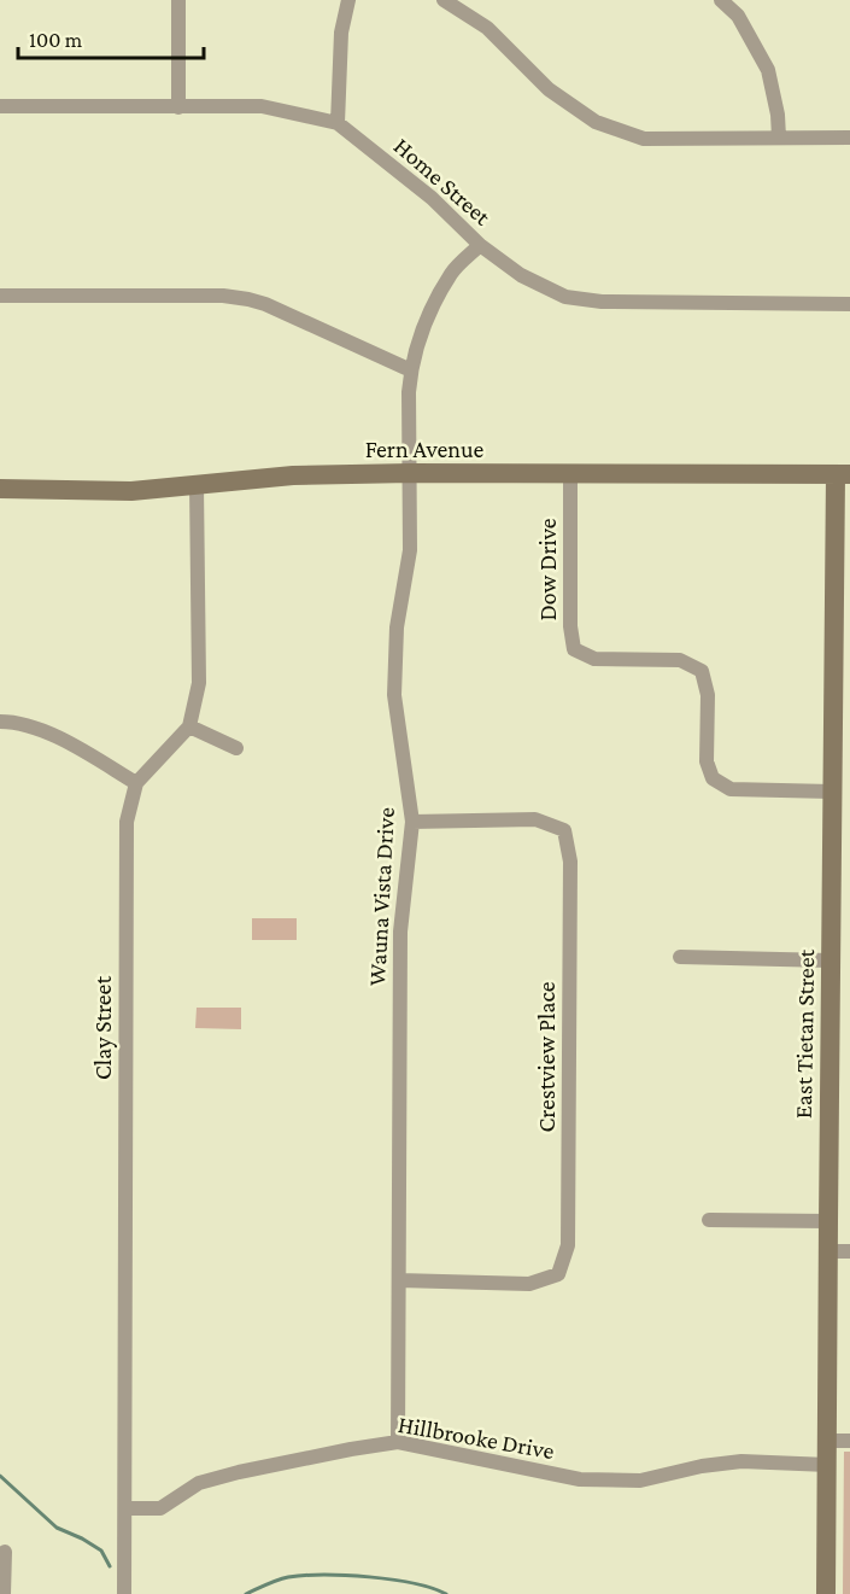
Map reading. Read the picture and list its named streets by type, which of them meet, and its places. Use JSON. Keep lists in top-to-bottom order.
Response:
{
  "streets": {
    "main road": ["Fern Avenue", "East Tietan Street"],
    "street": [
      "Home Street",
      "Dow Drive",
      "Wauna Vista Drive",
      "Clay Street",
      "Crestview Place",
      "Hillbrooke Drive"
    ]
  },
  "crossings": [
    ["Home Street", "Wauna Vista Drive"],
    ["Fern Avenue", "Dow Drive"],
    ["Fern Avenue", "Wauna Vista Drive"],
    ["Fern Avenue", "East Tietan Street"],
    ["Dow Drive", "East Tietan Street"],
    ["Wauna Vista Drive", "Crestview Place"],
    ["Wauna Vista Drive", "Hillbrooke Drive"],
    ["Clay Street", "Hillbrooke Drive"],
    ["East Tietan Street", "Hillbrooke Drive"]
  ],
  "scale_bar": "100 m"
}
